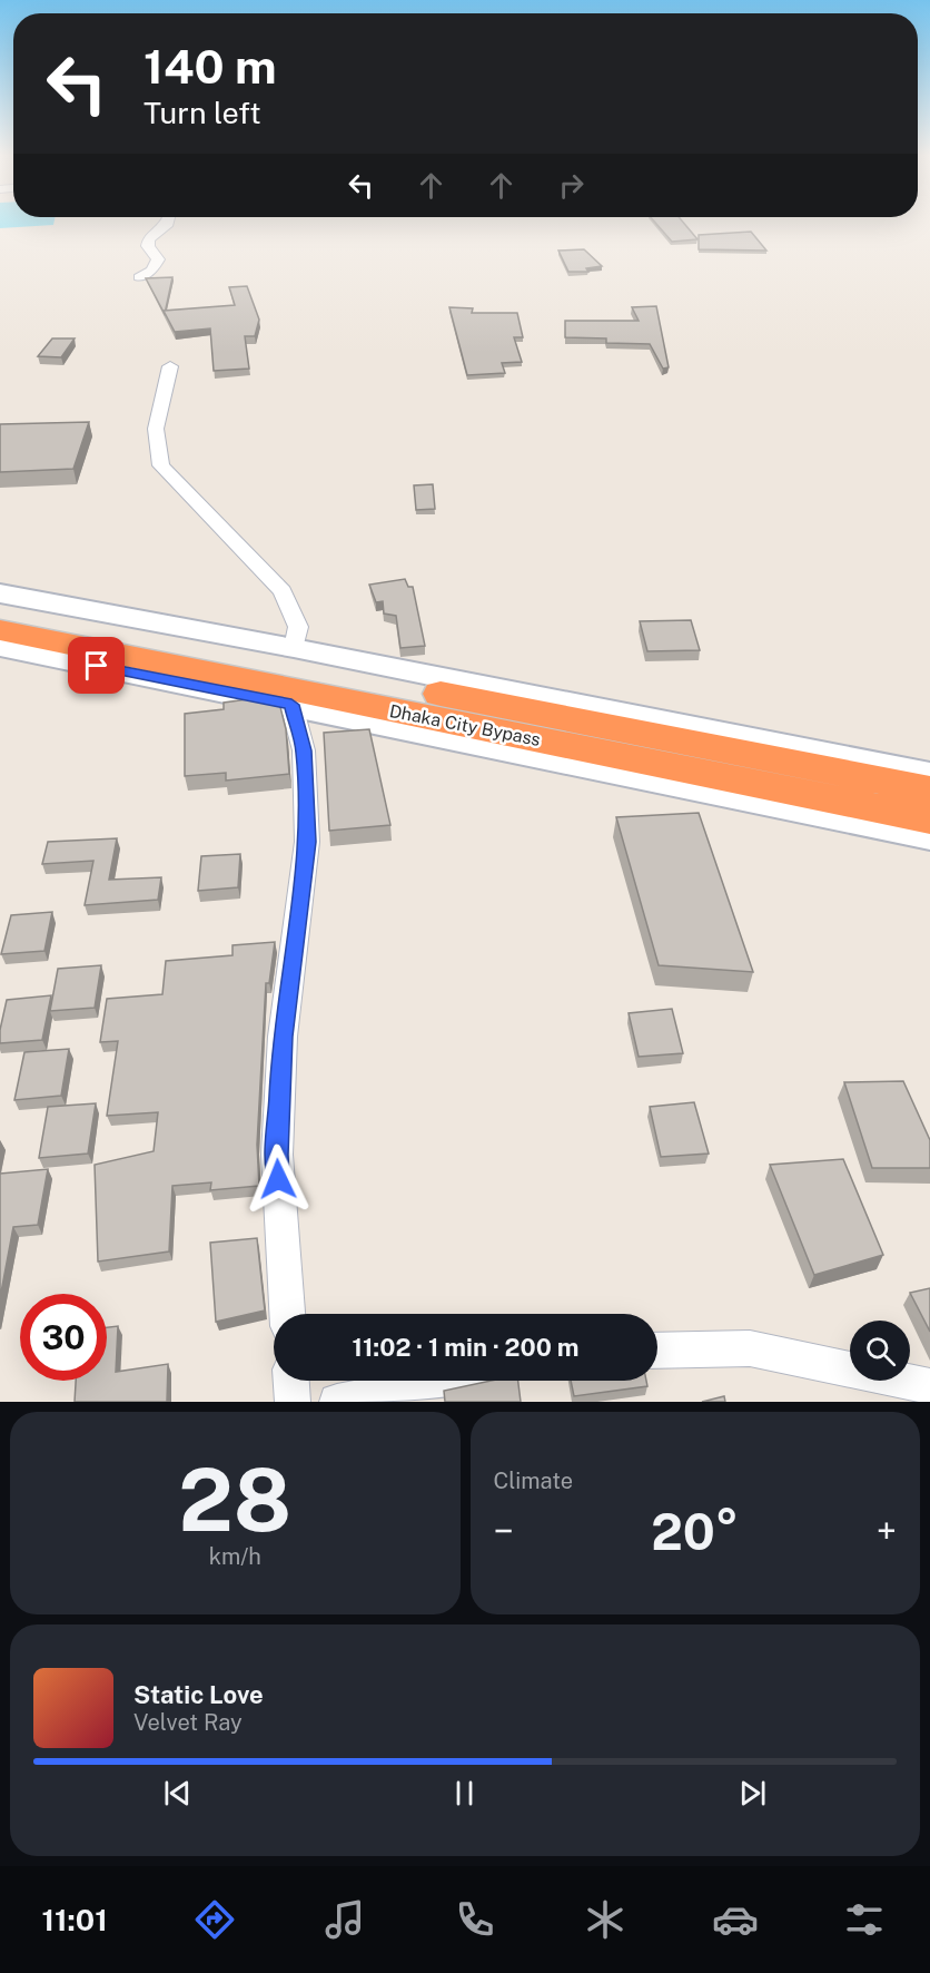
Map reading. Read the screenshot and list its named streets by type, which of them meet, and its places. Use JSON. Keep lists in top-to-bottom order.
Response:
{
  "streets": {
    "highway": ["Dhaka City Bypass"]
  },
  "page": {
    "turn": ["140 m", "Turn left"],
    "limit": "30",
    "trip": "11:02 · 1 min · 200 m",
    "tile": [
      ["28", "km/h"],
      "Climate"
    ],
    "heat": ["−", "20°", "+"],
    "song": ["Static Love", "Velvet Ray"],
    "tabs": "11:01"
  }
}
